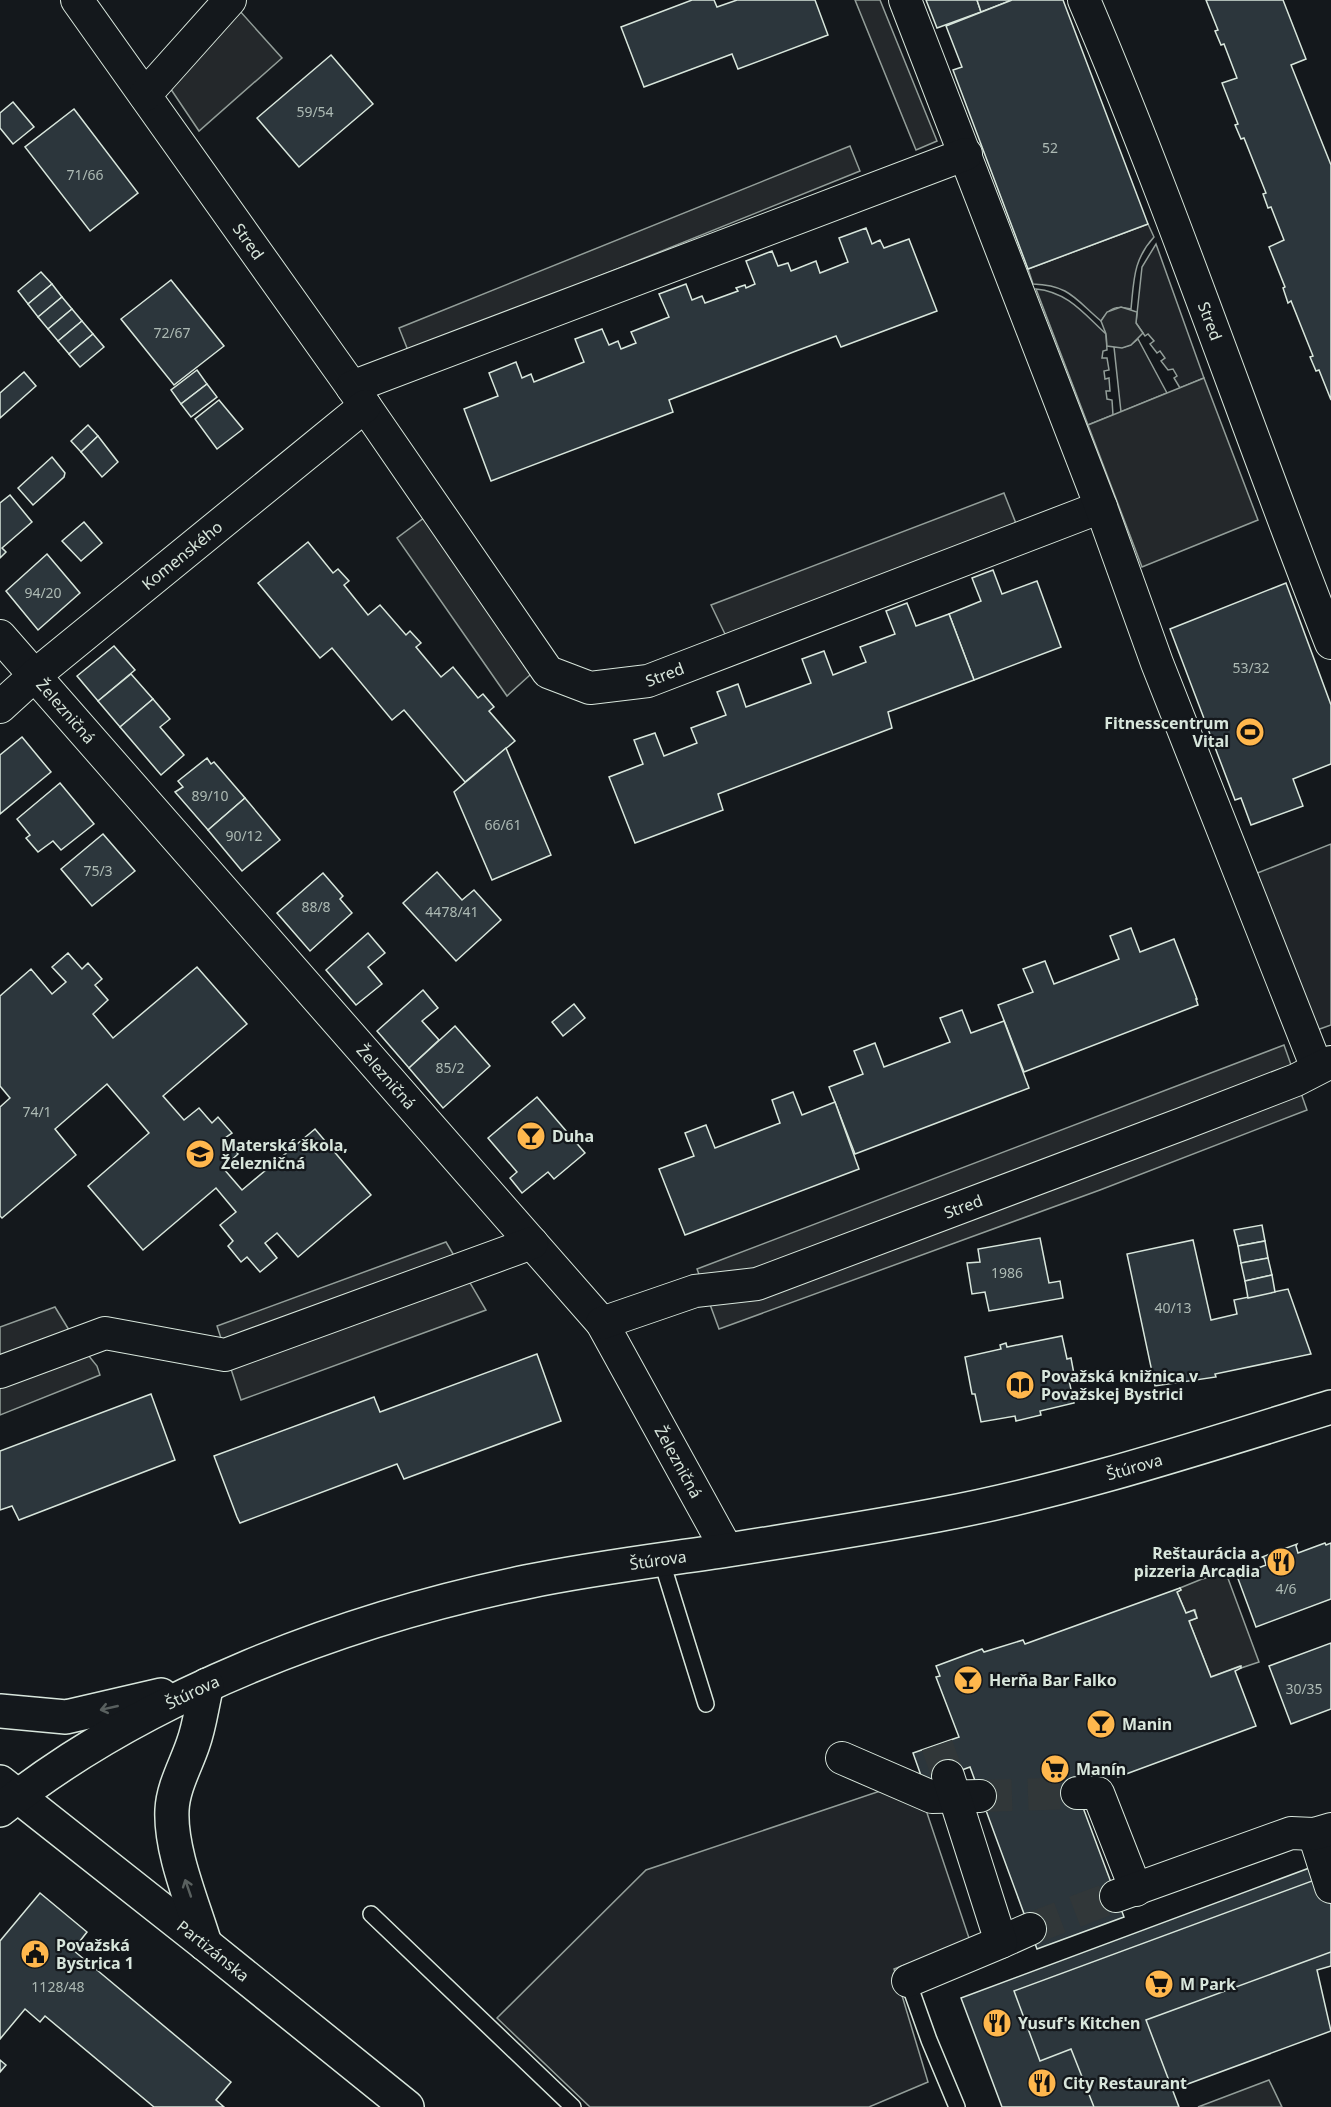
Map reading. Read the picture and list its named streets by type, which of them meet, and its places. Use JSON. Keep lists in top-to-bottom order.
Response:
{
  "streets": {
    "main road": ["Štúrova", "Partizánska"],
    "street": ["Stred", "Komenského", "Železničná"]
  },
  "crossings": [
    ["Stred", "Komenského"],
    ["Stred", "Železničná"],
    ["Komenského", "Železničná"],
    ["Železničná", "Štúrova"],
    ["Štúrova", "Partizánska"]
  ],
  "places": {
    "sports": ["Fitnesscentrum Vital"],
    "bar": ["Duha", "Herňa Bar Falko", "Manin"],
    "school or university": ["Materská škola, Železničná"],
    "library": ["Považská knižnica v Považskej Bystrici"],
    "restaurant": ["Reštaurácia a pizzeria Arcadia", "Yusuf's Kitchen", "City Restaurant"],
    "supermarket": ["Manín", "M Park"],
    "public building": ["Považská Bystrica 1"]
  },
  "house_numbers": [
    "59/54",
    "52",
    "71/66",
    "72/67",
    "94/20",
    "53/32",
    "89/10",
    "66/61",
    "90/12",
    "75/3",
    "88/8",
    "4478/41",
    "85/2",
    "74/1",
    "1986",
    "40/13",
    "4/6",
    "30/35",
    "1128/48"
  ]
}
